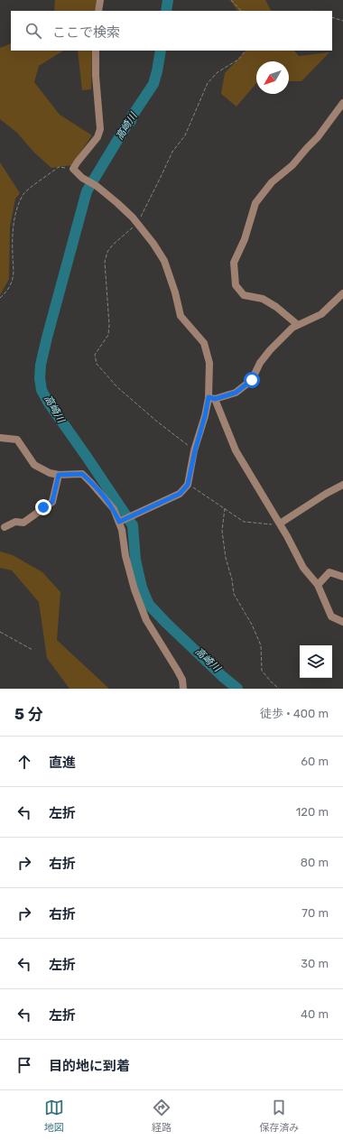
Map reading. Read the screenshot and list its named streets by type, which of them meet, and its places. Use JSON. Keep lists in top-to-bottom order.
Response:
{
  "water": ["高崎川"],
  "north": "bottom left",
  "page": {
    "search": "ここで検索",
    "heading": ["5 分", "徒歩 · 400 m"],
    "list": [
      ["直進", "60 m"],
      ["左折", "120 m"],
      ["右折", "80 m"],
      ["右折", "70 m"],
      ["左折", "30 m"],
      ["左折", "40 m"],
      "目的地に到着"
    ],
    "nav": ["地図", "経路", "保存済み"]
  }
}
